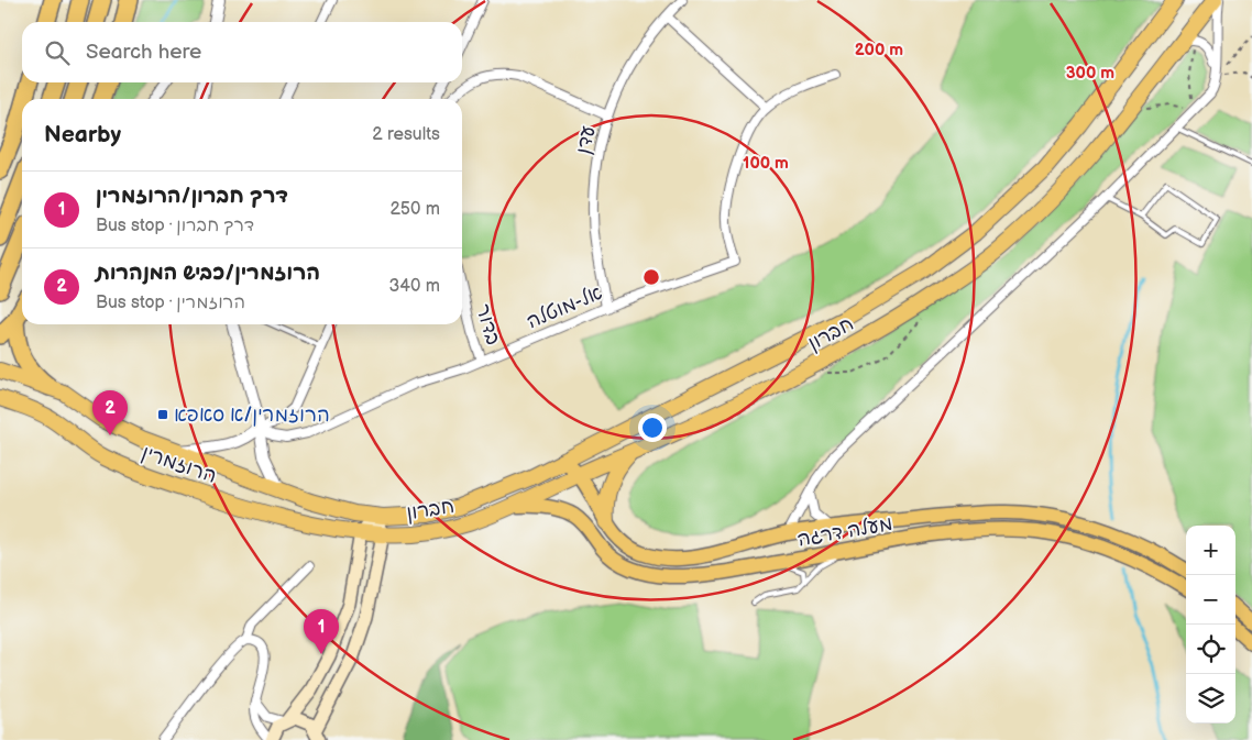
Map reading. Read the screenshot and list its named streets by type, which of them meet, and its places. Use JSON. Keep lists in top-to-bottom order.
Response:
{
  "streets": {
    "highway": ["חברון", "הרוזמרין"],
    "main road": ["מעלה דרגה"],
    "street": ["עדן", "אל-מוטלה", "בדור"]
  },
  "crossings": [
    ["עדן", "אל-מוטלה"],
    ["אל-מוטלה", "בדור"],
    ["חברון", "הרוזמרין"],
    ["חברון", "מעלה דרגה"]
  ],
  "places": {
    "transit": ["הרוזמרין/א סאפא"]
  },
  "page": {
    "search": "Search here",
    "heading": ["Nearby", "2 results"],
    "list": [
      {
        "mark": "1",
        "name": "דרך חברון/הרוזמרין",
        "note": "Bus stop · דרך חברון",
        "value": "250 m"
      },
      {
        "mark": "2",
        "name": "הרוזמרין/כביש המנהרות",
        "note": "Bus stop · הרוזמרין",
        "value": "340 m"
      }
    ],
    "pins": ["2", "1"],
    "map_buttons": ["+", "−"]
  },
  "rings": ["200 m", "300 m", "100 m"]
}
